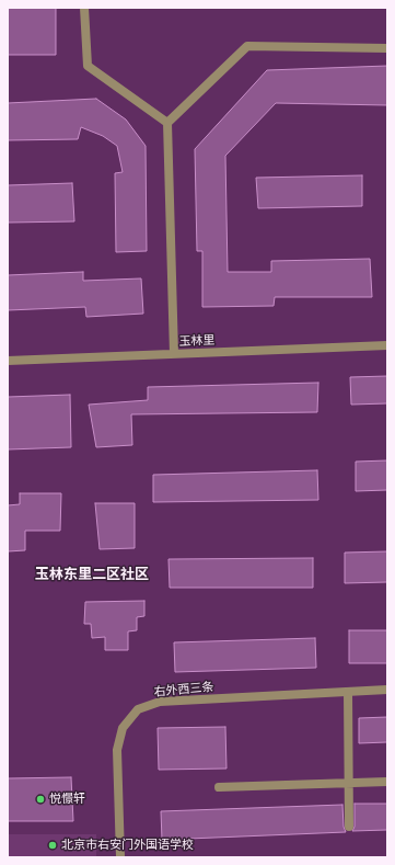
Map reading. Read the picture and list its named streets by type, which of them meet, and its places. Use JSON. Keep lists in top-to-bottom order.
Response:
{
  "streets": {
    "street": ["玉林里", "右外西三条"]
  },
  "districts": ["玉林东里二区社区"],
  "places": ["悦憬轩", "北京市右安门外国语学校"]
}
